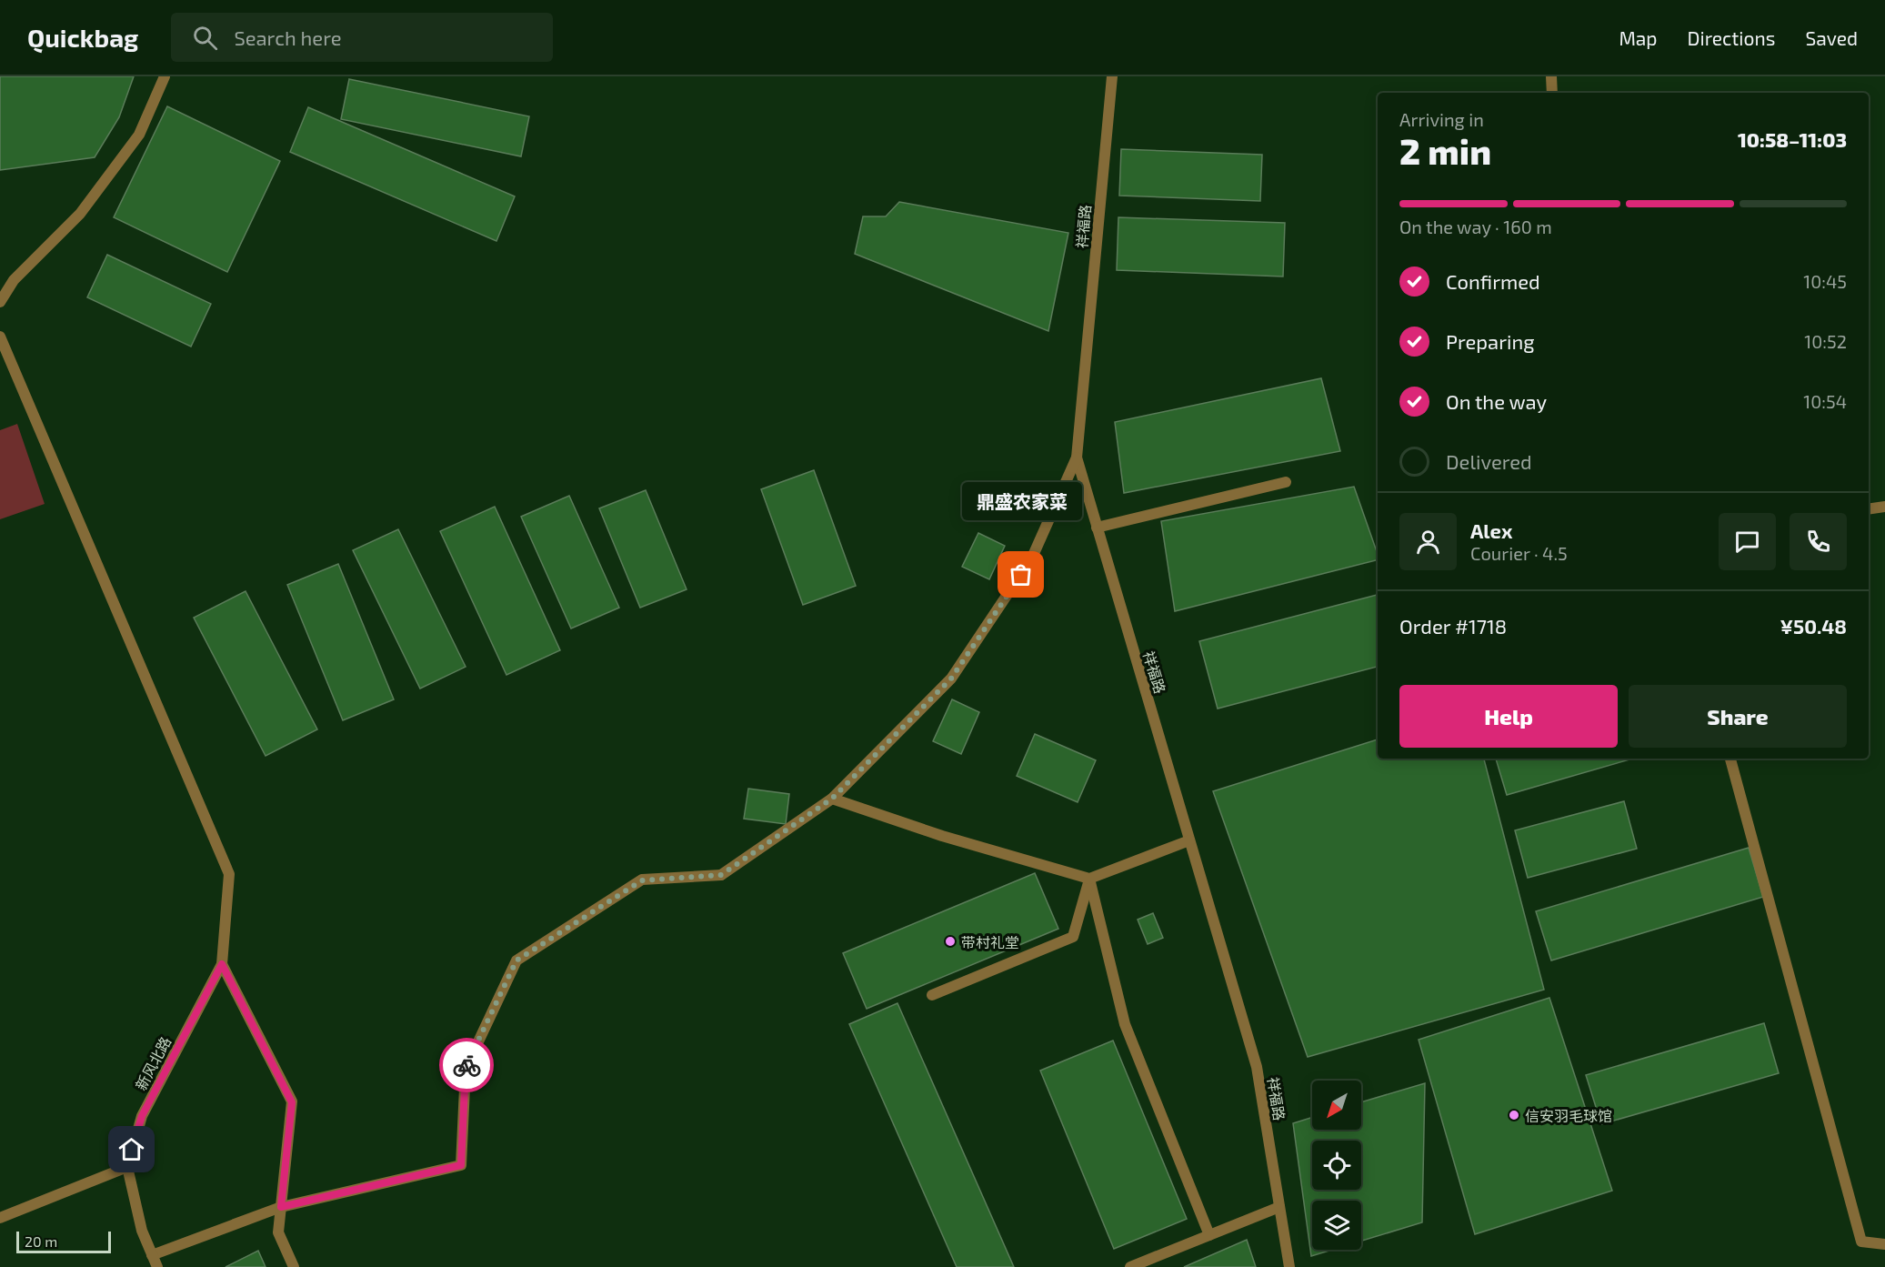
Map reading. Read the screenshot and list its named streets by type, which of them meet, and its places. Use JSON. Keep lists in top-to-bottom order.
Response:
{
  "streets": {
    "street": ["祥福路", "新风北路"]
  },
  "places": ["鼎盛农家菜", "带村礼堂", "信安羽毛球馆"],
  "scale_bar": "20 m",
  "north": "bottom left",
  "page": {
    "header": "Quickbag",
    "search": "Search here",
    "nav": ["Map", "Directions", "Saved"],
    "heading": ["2 min", "Arriving in", "10:58–11:03"],
    "panel": [
      "Alex",
      "Courier · 4.5",
      "Order #1718",
      "¥50.48"
    ],
    "bar": "On the way · 160 m",
    "list": [
      ["Confirmed", "10:45"],
      ["Preparing", "10:52"],
      ["On the way", "10:54"],
      "Delivered"
    ],
    "bubble": "鼎盛农家菜",
    "buttons": ["Help", "Share"],
    "scale": "20 m"
  }
}
